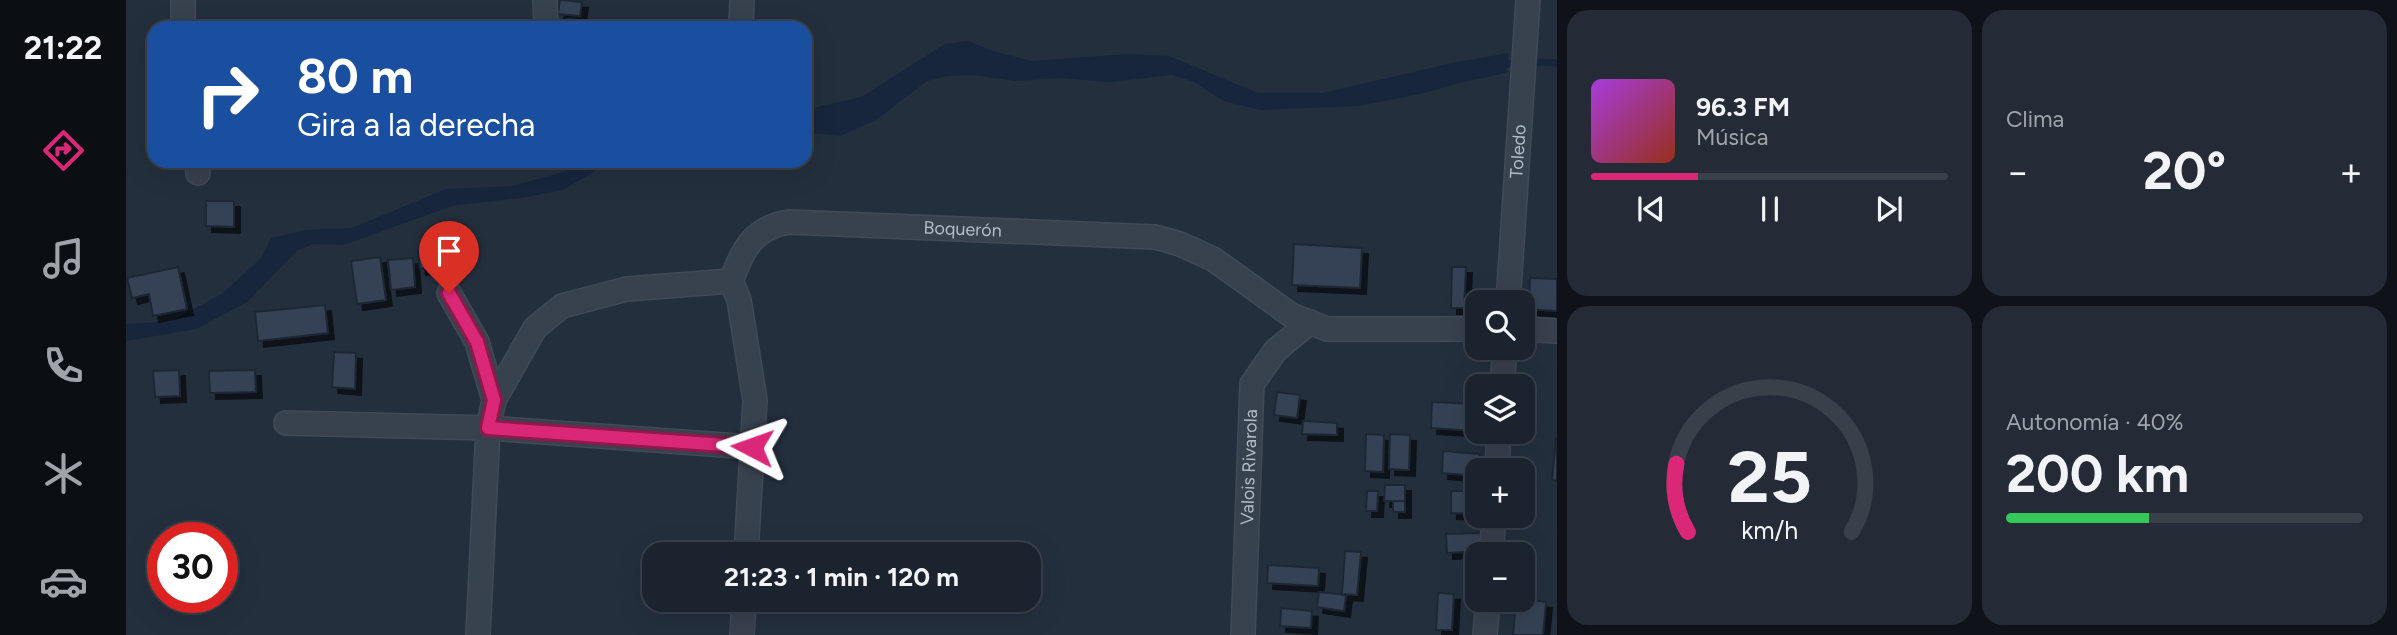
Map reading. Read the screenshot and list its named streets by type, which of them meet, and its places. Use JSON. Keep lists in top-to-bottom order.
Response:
{
  "streets": {
    "street": ["Toledo", "Boquerón", "Valois Rivarola"]
  },
  "crossings": [
    ["Boquerón", "Valois Rivarola"]
  ],
  "page": {
    "tabs": "21:22",
    "tile": [
      "Clima",
      ["Autonomía · 40%", "200 km"]
    ],
    "turn": ["80 m", "Gira a la derecha"],
    "song": ["96.3 FM", "Música"],
    "heat": ["−", "20°", "+"],
    "map_buttons": ["+", "−"],
    "limit": "30",
    "trip": "21:23 · 1 min · 120 m",
    "gauge": ["25", "km/h"]
  }
}
